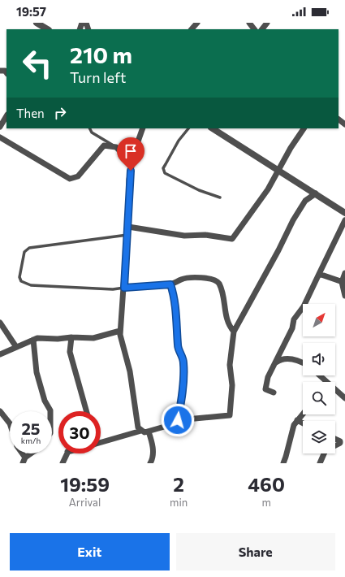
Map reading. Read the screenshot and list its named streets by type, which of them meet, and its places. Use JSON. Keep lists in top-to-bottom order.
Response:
{
  "north": "top right",
  "page": {
    "status": "19:57",
    "turn": ["210 m", "Turn left"],
    "then": "Then",
    "speed": "25 km/h",
    "limit": "30",
    "eta": [
      "19:59",
      "Arrival",
      "2",
      "min",
      "460",
      "m"
    ],
    "buttons": ["Exit", "Share"]
  }
}
